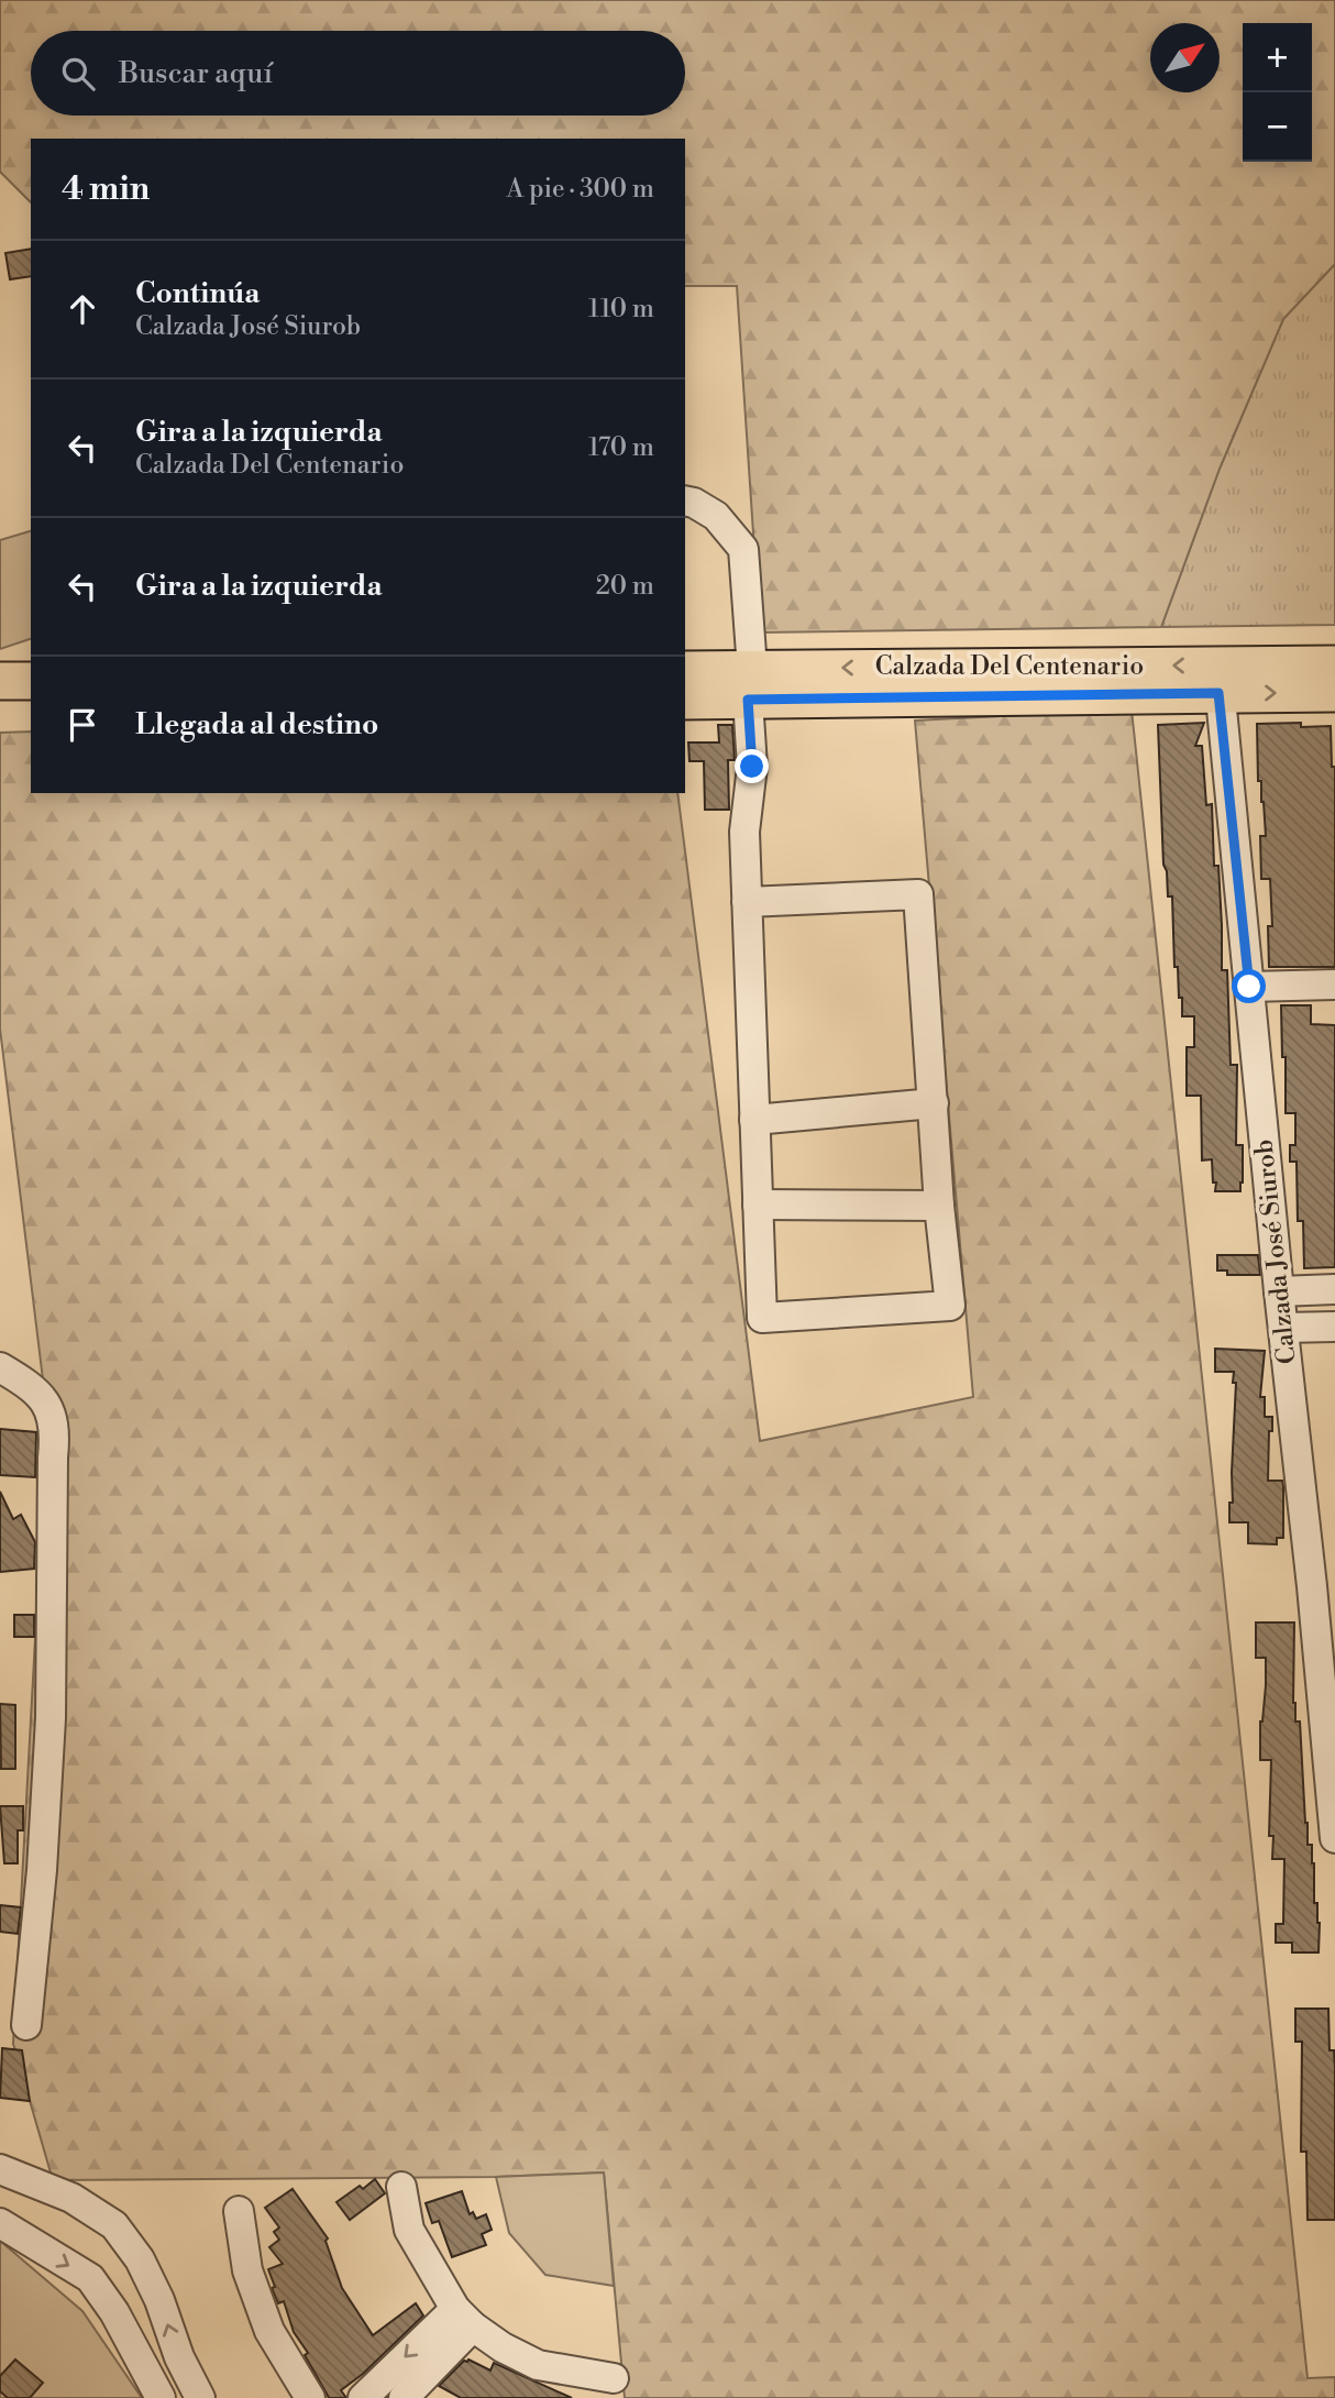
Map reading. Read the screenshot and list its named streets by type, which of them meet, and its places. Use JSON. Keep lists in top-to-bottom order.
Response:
{
  "streets": {
    "main road": ["Calzada Del Centenario"],
    "street": ["Calzada José Siurob"]
  },
  "crossings": [
    ["Calzada Del Centenario", "Calzada José Siurob"]
  ],
  "north": "top right",
  "page": {
    "map_buttons": ["+", "−"],
    "search": "Buscar aquí",
    "heading": ["4 min", "A pie · 300 m"],
    "list": [
      ["Continúa", "Calzada José Siurob", "110 m"],
      ["Gira a la izquierda", "Calzada Del Centenario", "170 m"],
      ["Gira a la izquierda", "20 m"],
      "Llegada al destino"
    ]
  }
}
